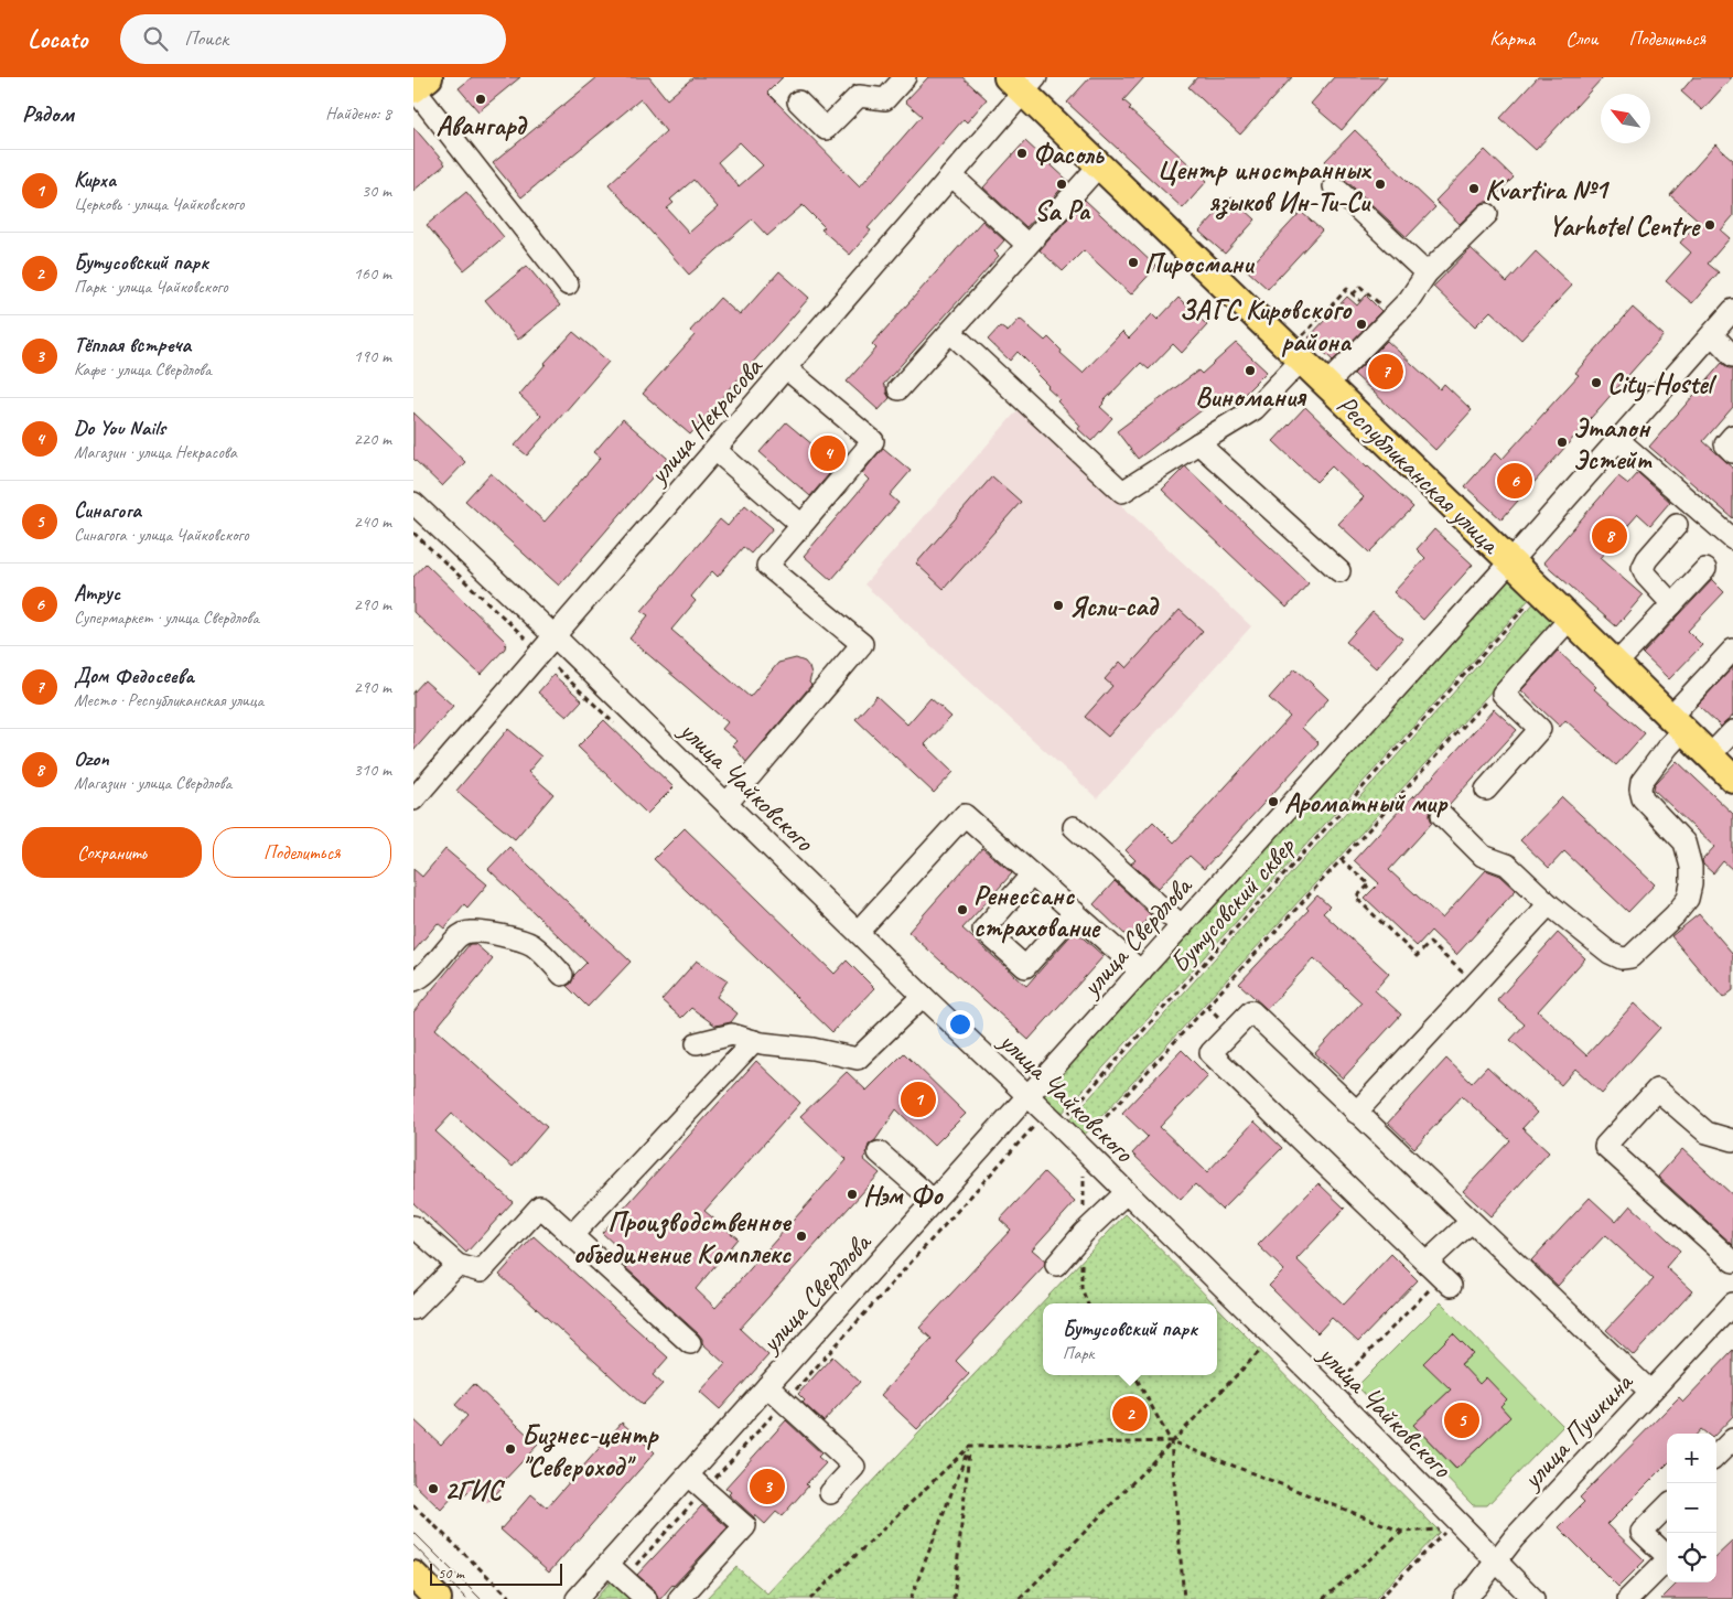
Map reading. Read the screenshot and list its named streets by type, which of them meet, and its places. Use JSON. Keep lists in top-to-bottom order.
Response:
{
  "streets": {
    "main road": ["Республиканская улица"],
    "street": [
      "улица Некрасова",
      "улица Чайковского",
      "улица Свердлова",
      "улица Пушкина"
    ],
    "path": ["Бутусовский сквер"]
  },
  "crossings": [
    ["улица Некрасова", "Республиканская улица"],
    ["улица Некрасова", "улица Чайковского"],
    ["Республиканская улица", "улица Свердлова"],
    ["улица Чайковского", "Бутусовский сквер"],
    ["улица Чайковского", "улица Свердлова"],
    ["улица Чайковского", "улица Пушкина"]
  ],
  "places": [
    "Авангард",
    "Фасоль",
    "Sa Pa",
    "Центр иностранных языков Ин-Ти-Си",
    "Kvartira №1",
    "Yarhotel Centre",
    "Пиросмани",
    "ЗАГС Кировского района",
    "Виномания",
    "City-Hostel",
    "Эталон Эстейт",
    "Ясли-сад",
    "Ароматный мир",
    "Ренессанс страхование",
    "Нэм Фо",
    "Производственное объединение Комплекс",
    "Бизнес-центр \"Североход\"",
    "2ГИС"
  ],
  "scale_bar": "50 m",
  "north": "top left",
  "page": {
    "header": "Locato",
    "search": "Поиск",
    "nav": ["Карта", "Слои", "Поделиться"],
    "heading": ["Рядом", "Найдено: 8"],
    "list": [
      {
        "mark": "1",
        "name": "Кирха",
        "note": "Церковь · улица Чайковского",
        "value": "30 m"
      },
      {
        "mark": "2",
        "name": "Бутусовский парк",
        "note": "Парк · улица Чайковского",
        "value": "160 m"
      },
      {
        "mark": "3",
        "name": "Тёплая встреча",
        "note": "Кафе · улица Свердлова",
        "value": "190 m"
      },
      {
        "mark": "4",
        "name": "Do You Nails",
        "note": "Магазин · улица Некрасова",
        "value": "220 m"
      },
      {
        "mark": "5",
        "name": "Синагога",
        "note": "Синагога · улица Чайковского",
        "value": "240 m"
      },
      {
        "mark": "6",
        "name": "Атрус",
        "note": "Супермаркет · улица Свердлова",
        "value": "290 m"
      },
      {
        "mark": "7",
        "name": "Дом Федосеева",
        "note": "Место · Республиканская улица",
        "value": "290 m"
      },
      {
        "mark": "8",
        "name": "Ozon",
        "note": "Магазин · улица Свердлова",
        "value": "310 m"
      }
    ],
    "pins": [
      "7",
      "4",
      "6",
      "8",
      "1",
      "2",
      "5",
      "3"
    ],
    "buttons": ["Сохранить", "Поделиться"],
    "popup": ["Бутусовский парк", "Парк"],
    "map_buttons": ["+", "−"],
    "scale": "50 m"
  }
}
